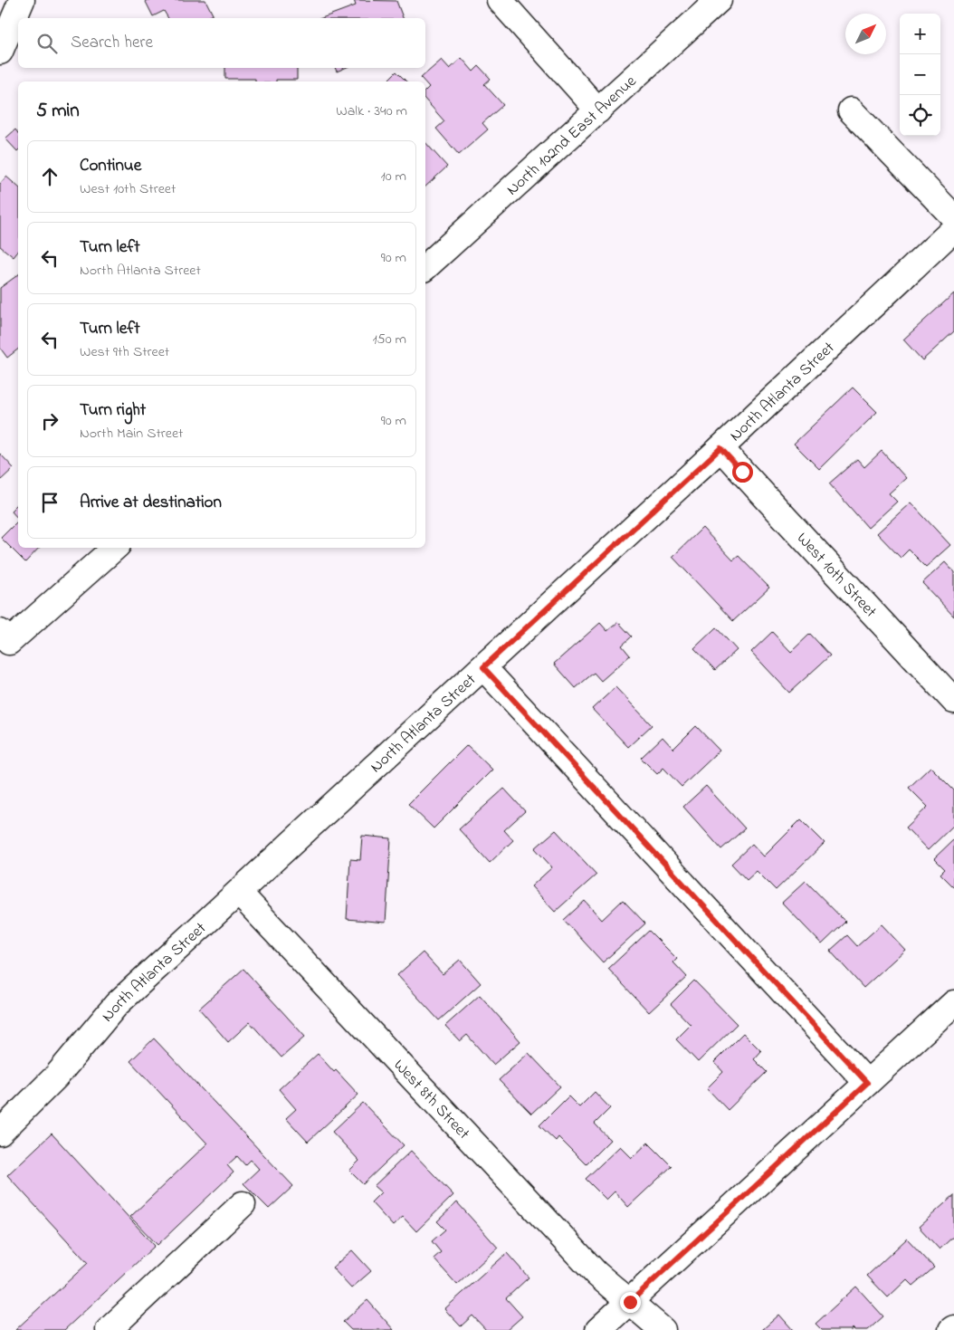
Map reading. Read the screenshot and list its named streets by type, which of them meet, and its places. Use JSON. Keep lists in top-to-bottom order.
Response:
{
  "streets": {
    "street": [
      "North 102nd East Avenue",
      "North Atlanta Street",
      "West 10th Street",
      "West 8th Street"
    ]
  },
  "crossings": [
    ["North Atlanta Street", "West 10th Street"],
    ["North Atlanta Street", "West 8th Street"]
  ],
  "north": "top right",
  "page": {
    "map_buttons": ["+", "−"],
    "search": "Search here",
    "heading": ["5 min", "Walk · 340 m"],
    "list": [
      ["Continue", "West 10th Street", "10 m"],
      ["Turn left", "North Atlanta Street", "90 m"],
      ["Turn left", "West 9th Street", "150 m"],
      ["Turn right", "North Main Street", "90 m"],
      "Arrive at destination"
    ]
  }
}
